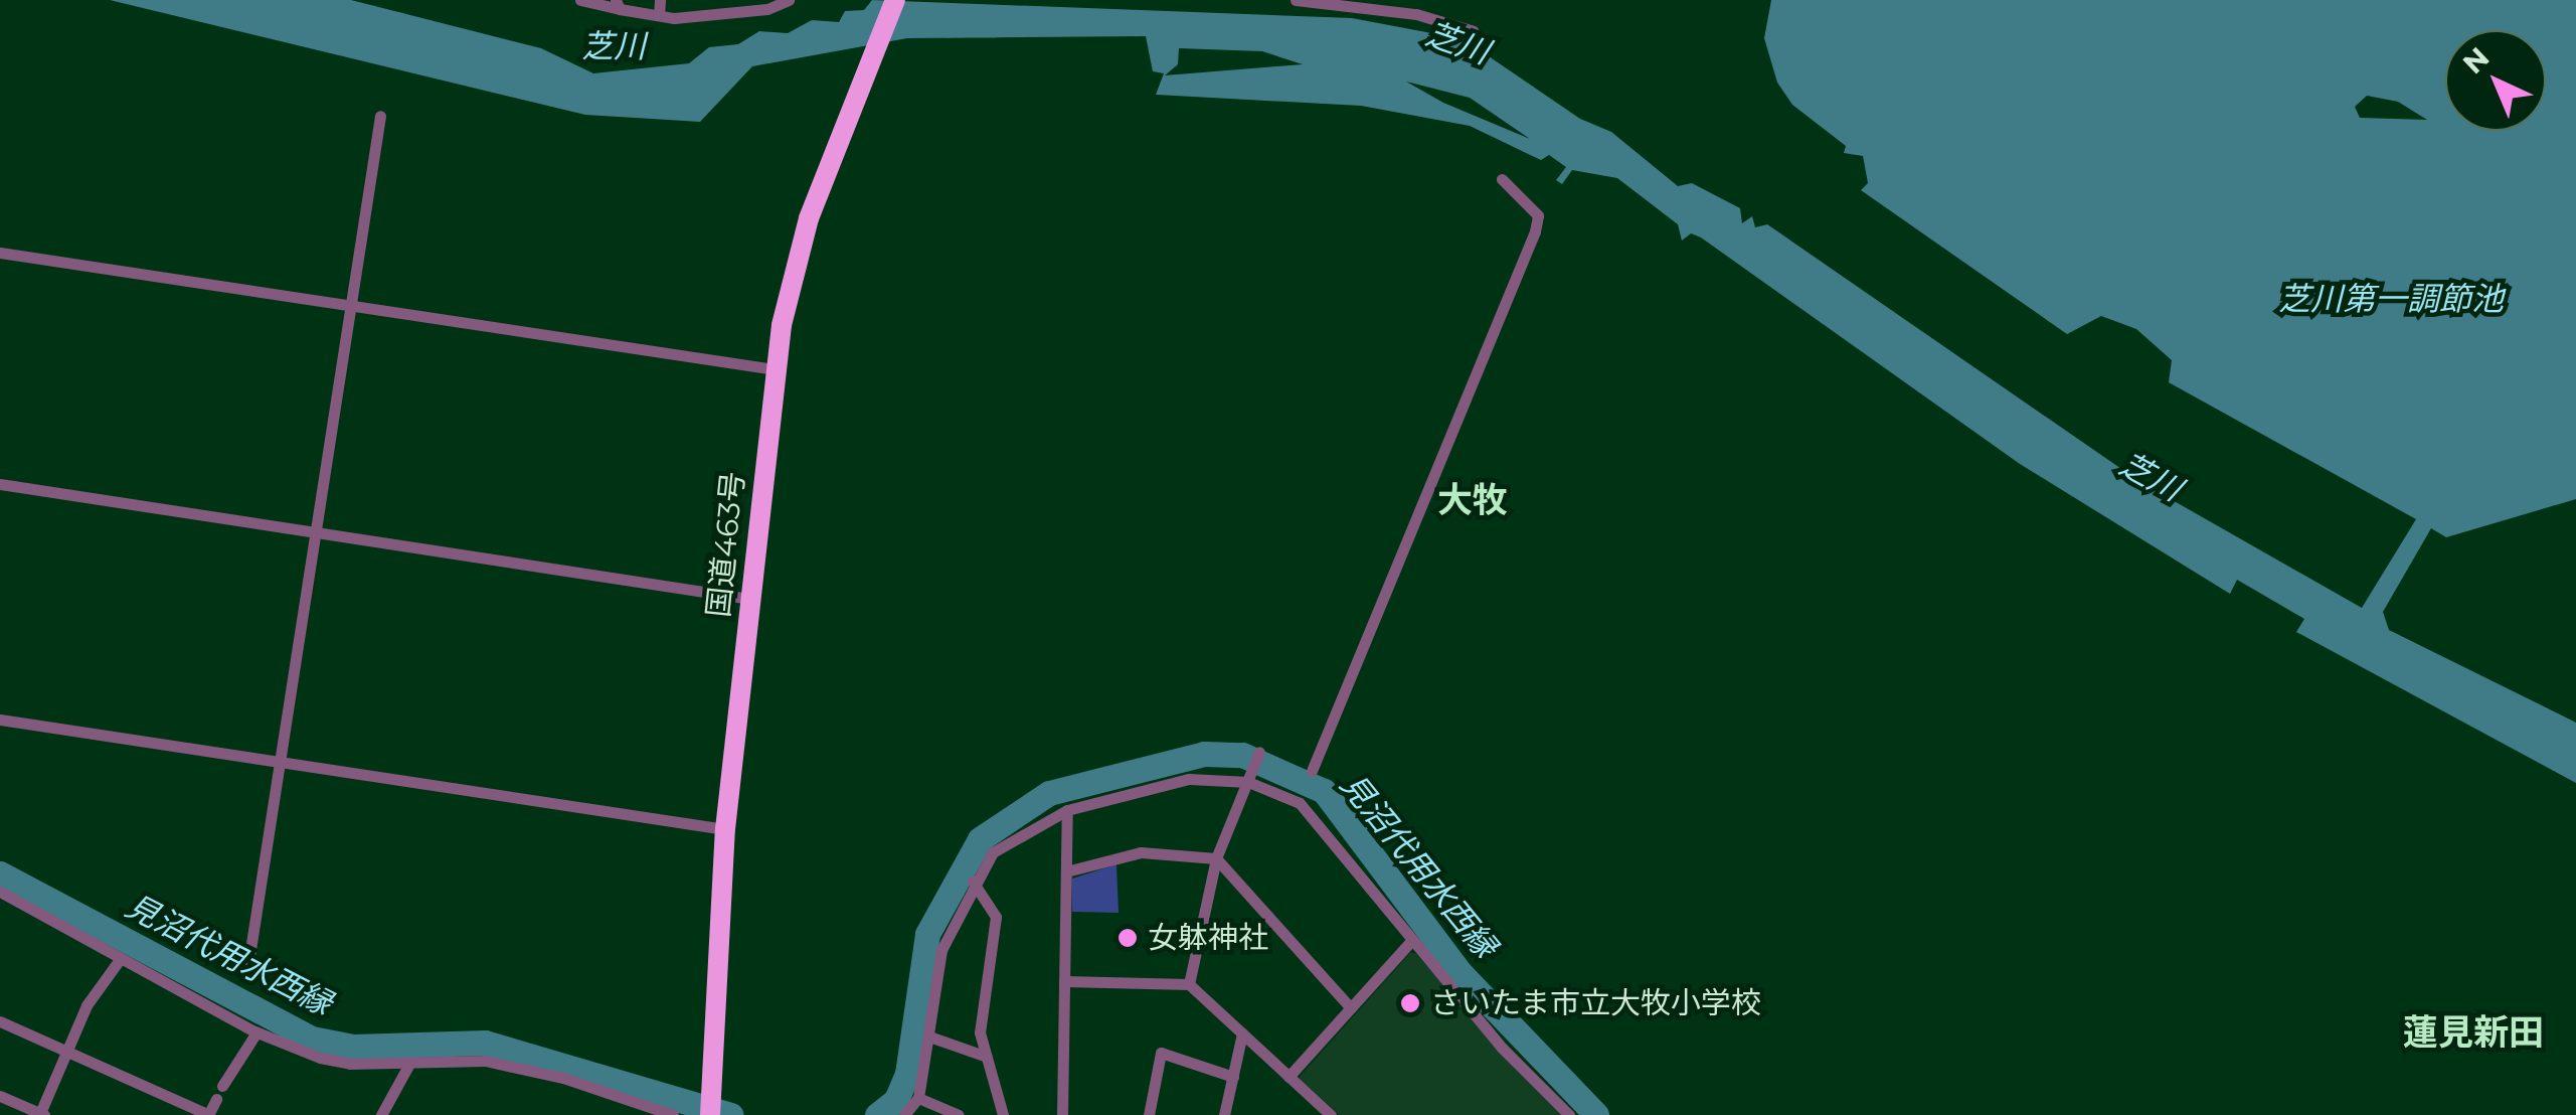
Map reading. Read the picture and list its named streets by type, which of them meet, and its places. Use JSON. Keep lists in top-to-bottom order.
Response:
{
  "streets": {
    "highway": ["国道463号"]
  },
  "districts": ["大牧", "蓮見新田"],
  "water": ["芝川", "芝川第一調節池", "見沼代用水西縁"],
  "places": ["女躰神社", "さいたま市立大牧小学校"],
  "north": "top left"
}
